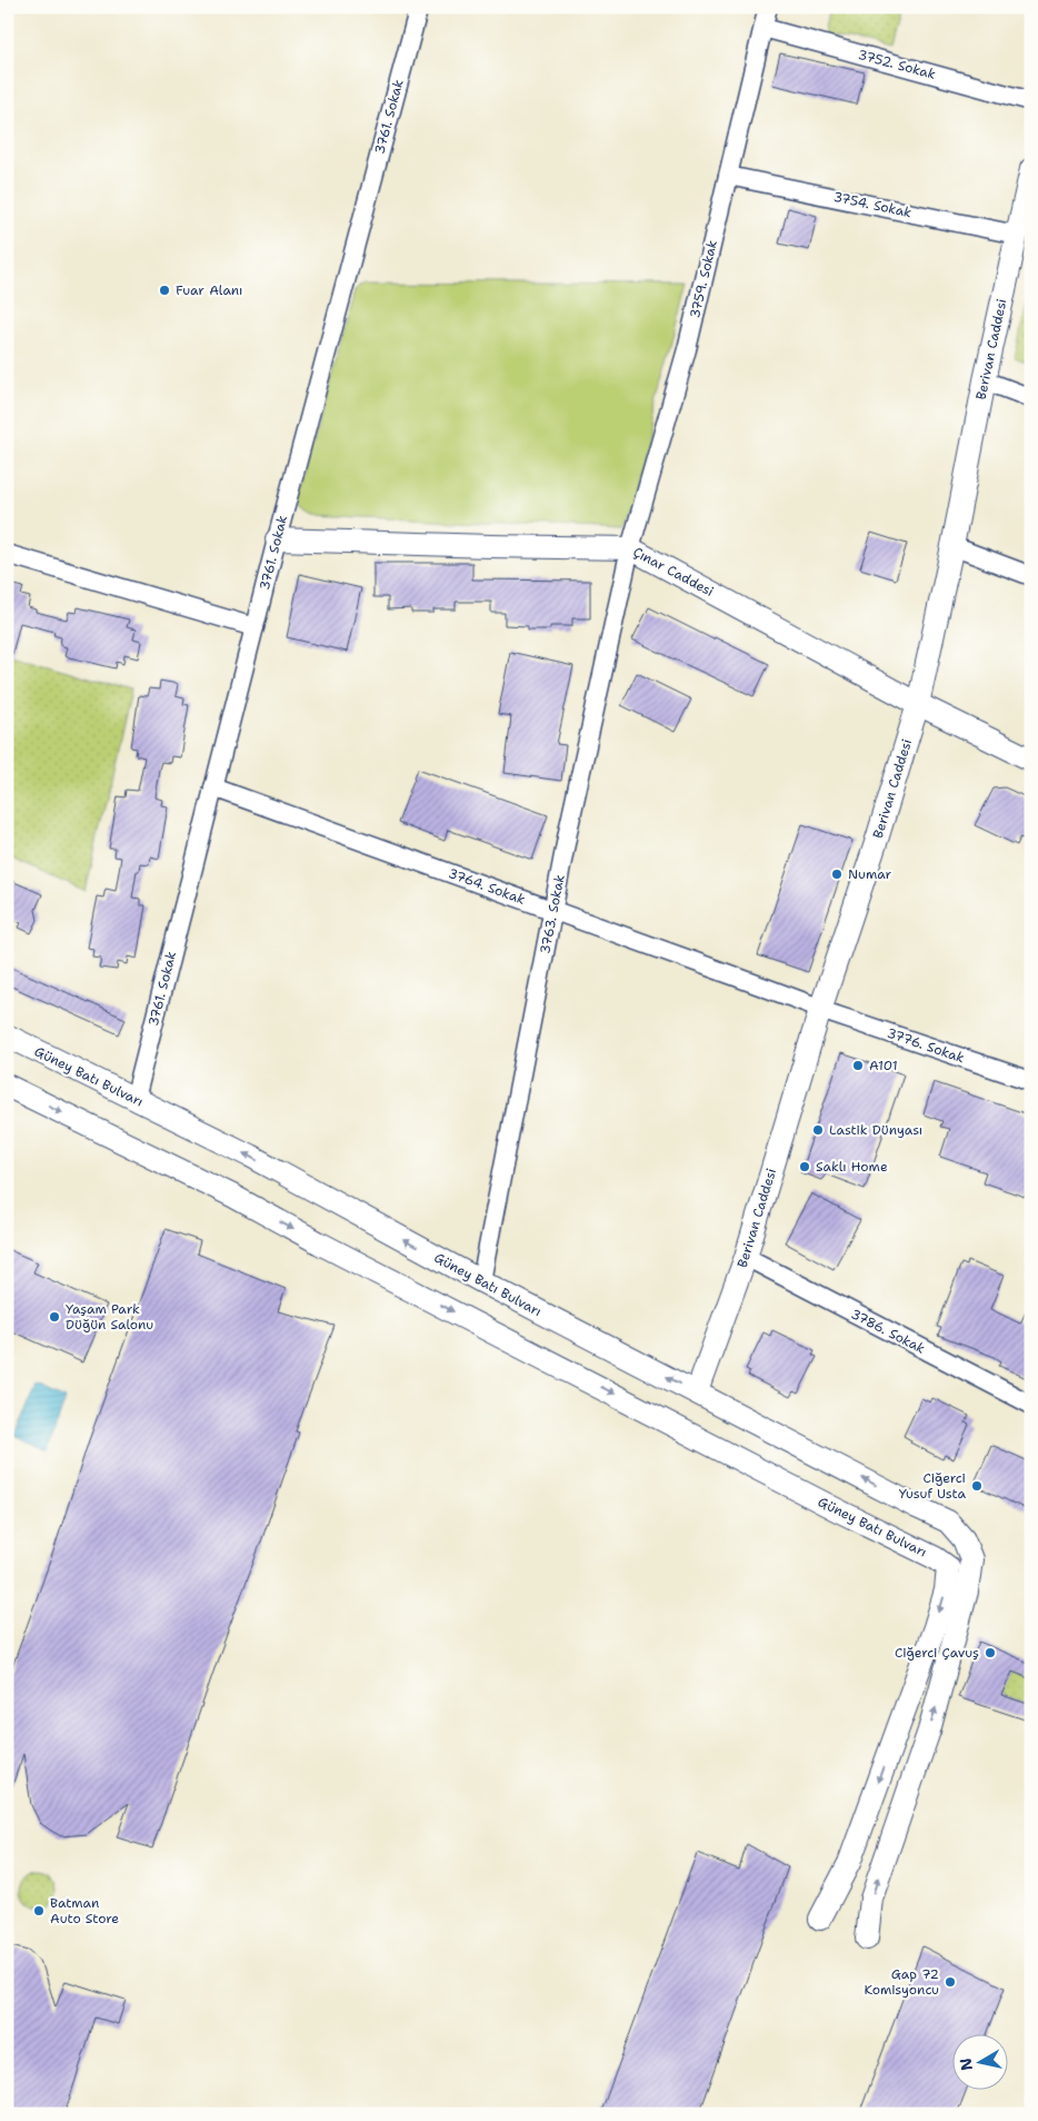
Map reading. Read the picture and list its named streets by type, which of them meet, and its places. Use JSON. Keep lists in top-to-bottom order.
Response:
{
  "streets": {
    "street": [
      "3752. Sokak",
      "3761. Sokak",
      "3754. Sokak",
      "3759. Sokak",
      "Berivan Caddesi",
      "Çınar Caddesi",
      "3764. Sokak",
      "3763. Sokak",
      "3776. Sokak",
      "Güney Batı Bulvarı",
      "3786. Sokak"
    ]
  },
  "crossings": [
    ["3752. Sokak", "3759. Sokak"],
    ["3761. Sokak", "Çınar Caddesi"],
    ["3761. Sokak", "3764. Sokak"],
    ["3761. Sokak", "Güney Batı Bulvarı"],
    ["3754. Sokak", "3759. Sokak"],
    ["3754. Sokak", "Berivan Caddesi"],
    ["3759. Sokak", "Çınar Caddesi"],
    ["3759. Sokak", "3763. Sokak"],
    ["Berivan Caddesi", "Çınar Caddesi"],
    ["Berivan Caddesi", "3764. Sokak"],
    ["Berivan Caddesi", "3776. Sokak"],
    ["Berivan Caddesi", "Güney Batı Bulvarı"],
    ["Berivan Caddesi", "3786. Sokak"],
    ["Çınar Caddesi", "3763. Sokak"],
    ["3764. Sokak", "3763. Sokak"],
    ["3764. Sokak", "3776. Sokak"],
    ["3763. Sokak", "Güney Batı Bulvarı"]
  ],
  "places": [
    "Fuar Alanı",
    "Numar",
    "A101",
    "Lastik Dünyası",
    "Saklı Home",
    "Yaşam Park Düğün Salonu",
    "Ciğerci Yusuf Usta",
    "Ciğerci Çavuş",
    "Batman Auto Store",
    "Gap 72 Komisyoncu"
  ],
  "north": "left"
}
